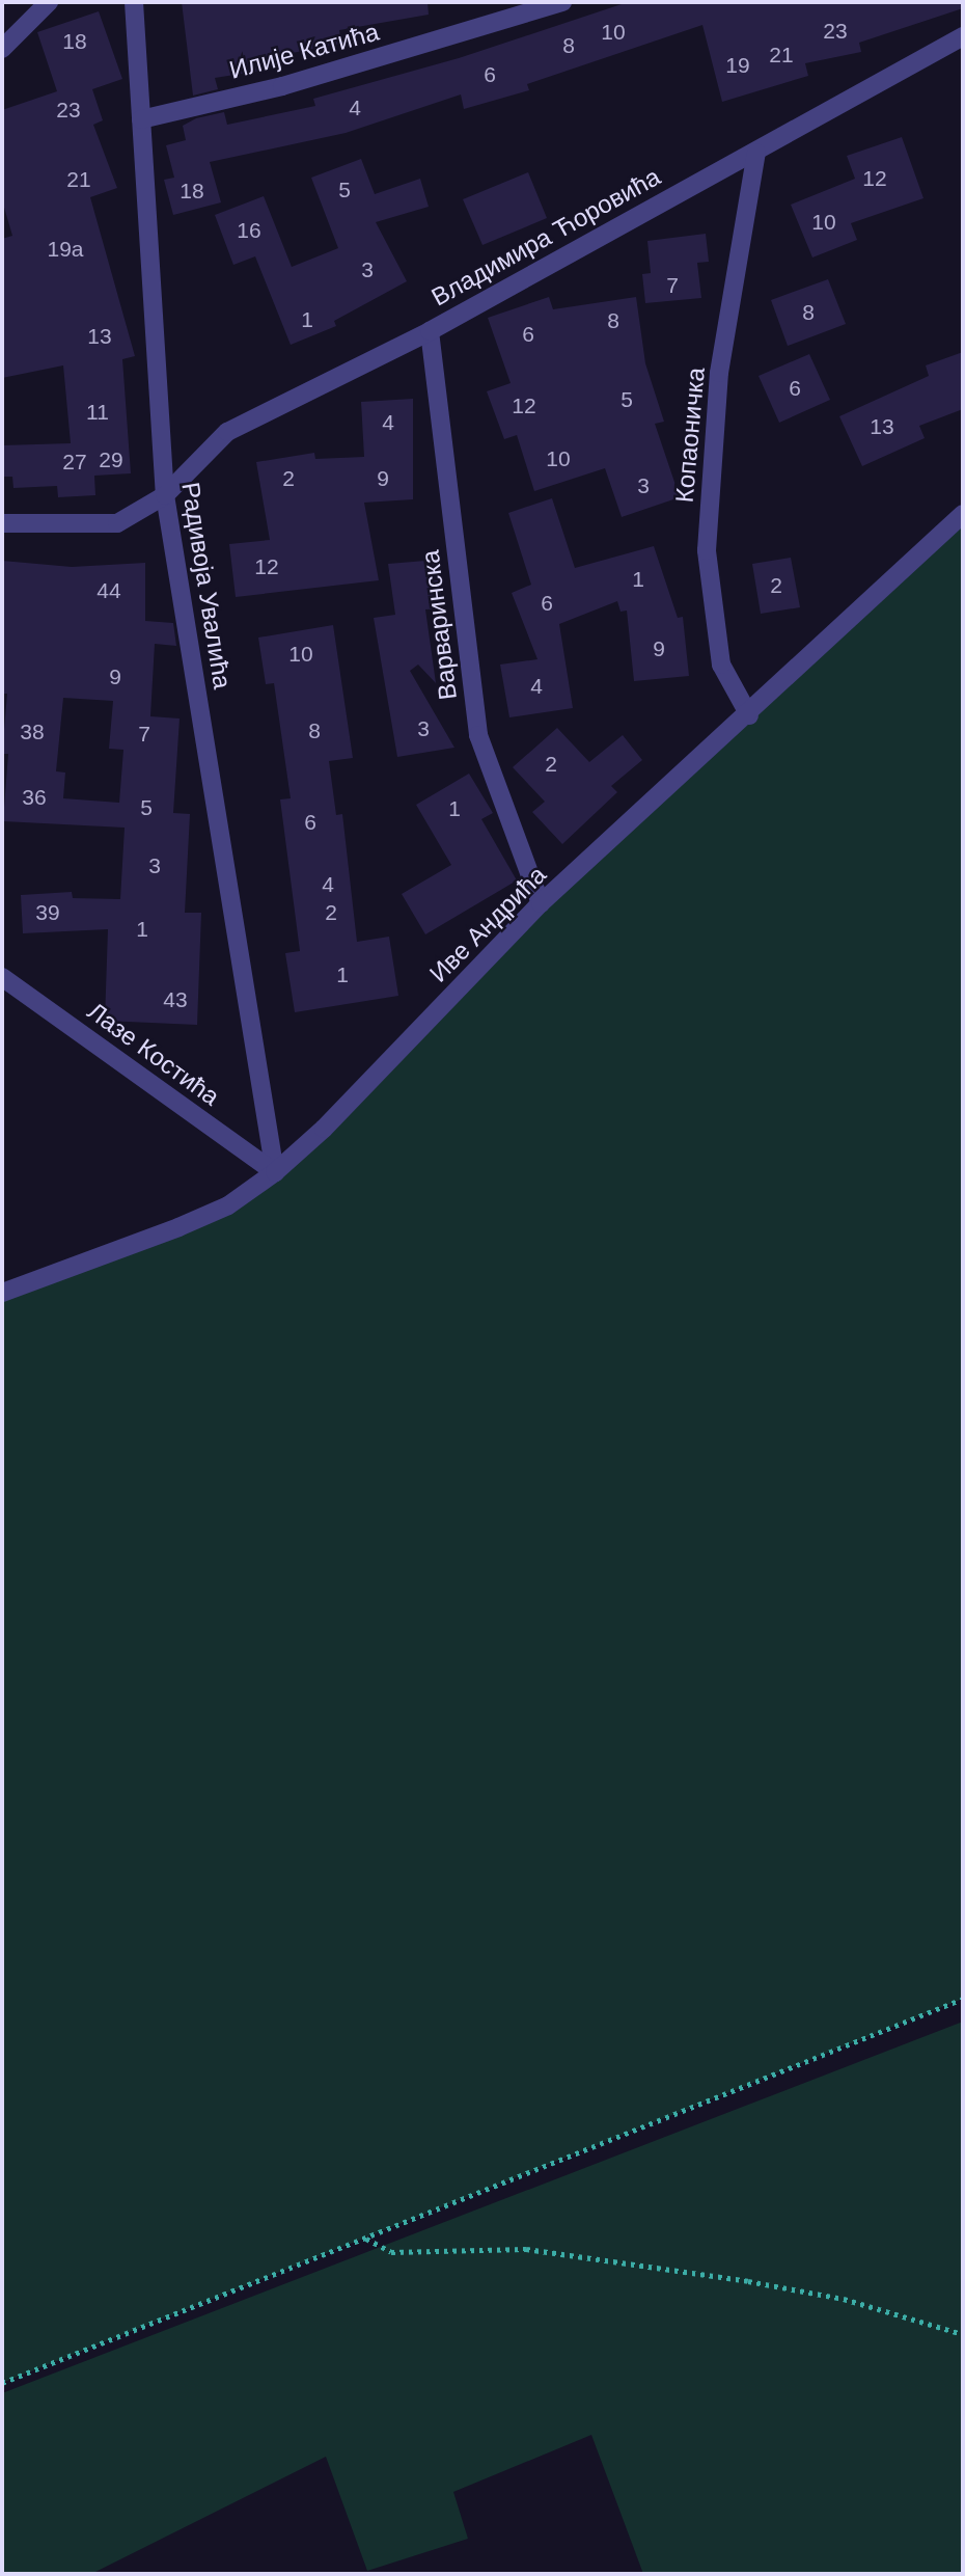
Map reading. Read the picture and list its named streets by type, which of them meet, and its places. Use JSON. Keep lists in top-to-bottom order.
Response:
{
  "streets": {
    "street": [
      "Илије Катића",
      "Владимира Ћоровића",
      "Копаоничка",
      "Радивоја Увалића",
      "Варваринска",
      "Иве Андрића",
      "Лазе Костића"
    ]
  },
  "crossings": [
    ["Илије Катића", "Радивоја Увалића"],
    ["Владимира Ћоровића", "Копаоничка"],
    ["Владимира Ћоровића", "Радивоја Увалића"],
    ["Владимира Ћоровића", "Варваринска"],
    ["Копаоничка", "Иве Андрића"],
    ["Радивоја Увалића", "Иве Андрића"],
    ["Радивоја Увалића", "Лазе Костића"],
    ["Варваринска", "Иве Андрића"],
    ["Иве Андрића", "Лазе Костића"]
  ],
  "house_numbers": [
    "23",
    "10",
    "18",
    "8",
    "21",
    "19",
    "6",
    "4",
    "23",
    "12",
    "21",
    "5",
    "18",
    "10",
    "16",
    "19a",
    "3",
    "7",
    "8",
    "1",
    "8",
    "6",
    "13",
    "6",
    "5",
    "12",
    "11",
    "4",
    "13",
    "10",
    "29",
    "27",
    "2",
    "9",
    "3",
    "12",
    "1",
    "2",
    "44",
    "6",
    "9",
    "10",
    "9",
    "4",
    "3",
    "8",
    "38",
    "7",
    "2",
    "36",
    "5",
    "1",
    "6",
    "3",
    "4",
    "39",
    "2",
    "1",
    "1",
    "43"
  ]
}
